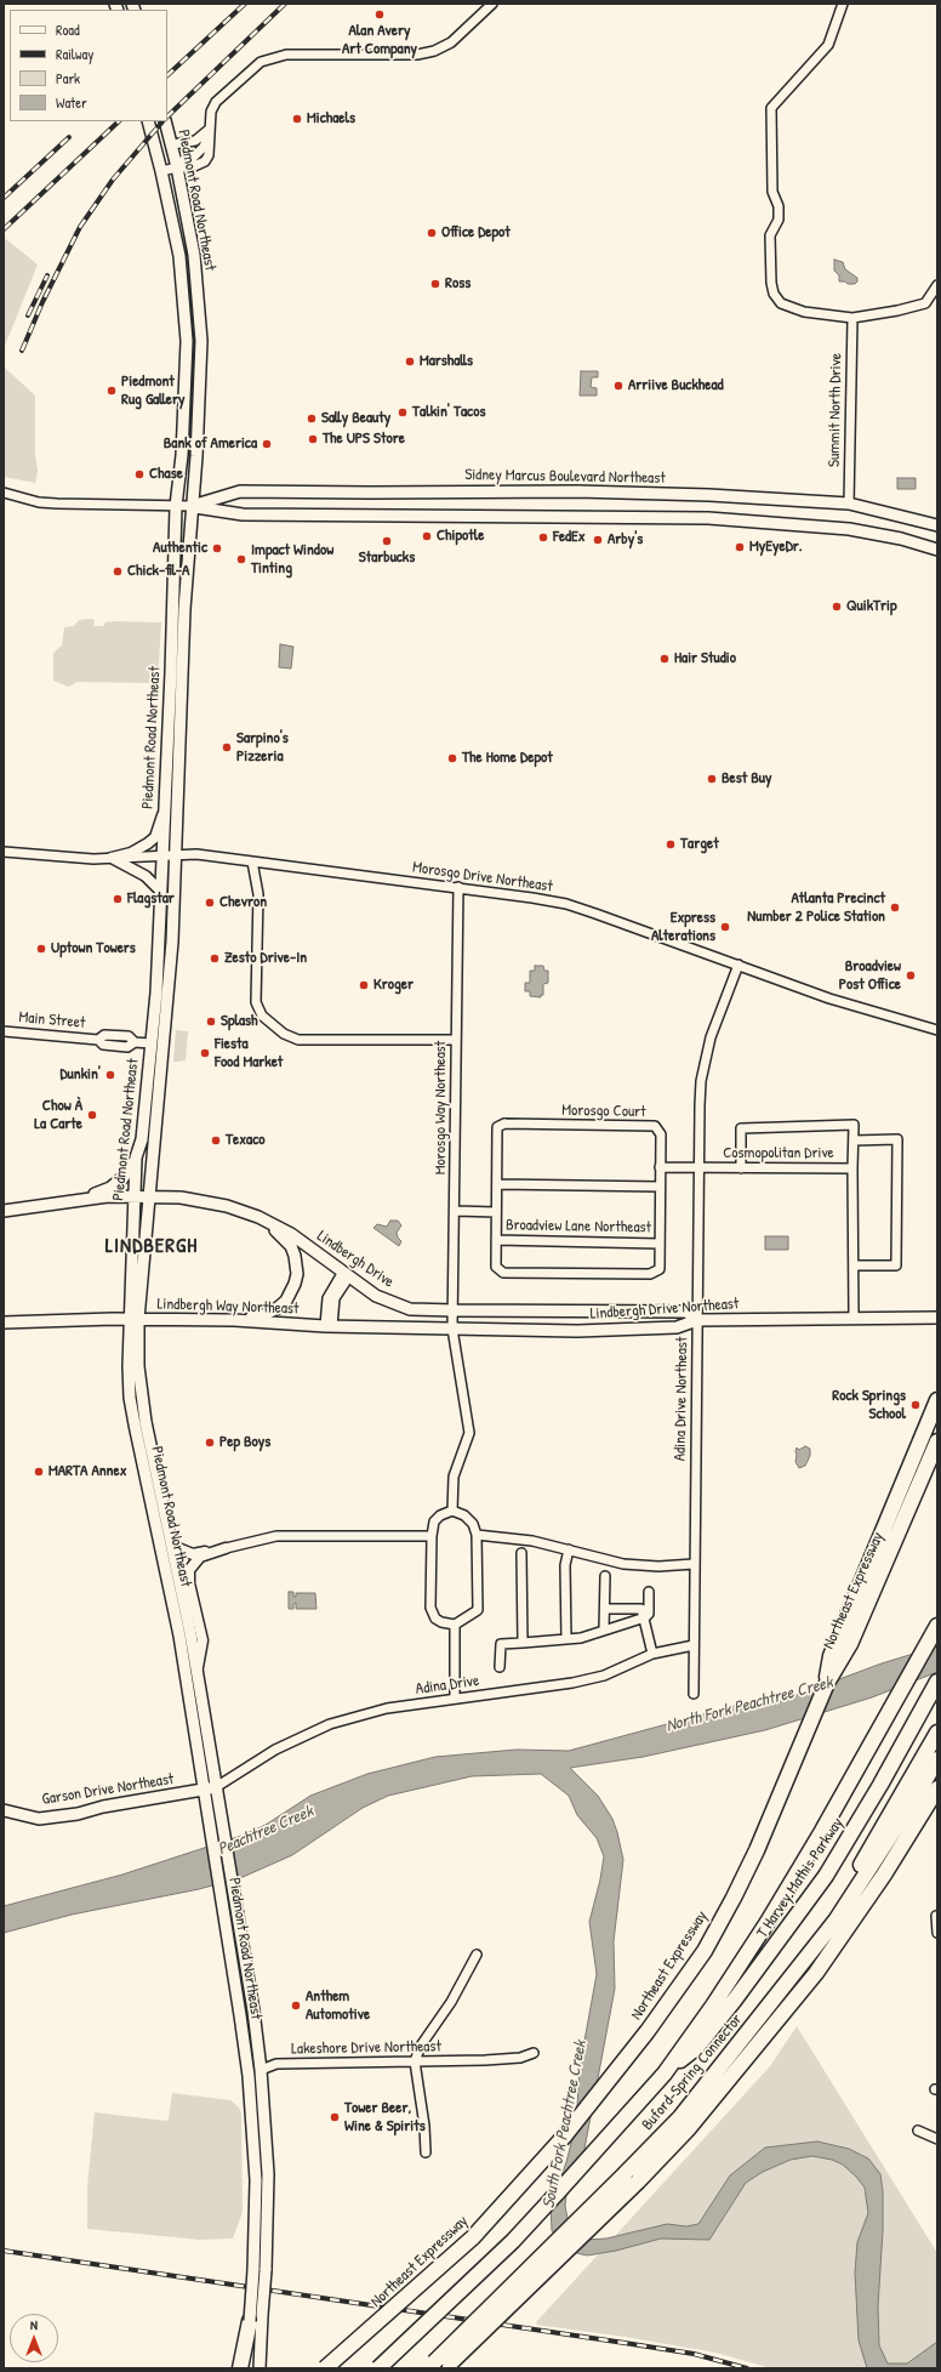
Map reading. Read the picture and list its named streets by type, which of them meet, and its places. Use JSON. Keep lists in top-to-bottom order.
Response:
{
  "streets": {
    "highway": ["Northeast Expressway", "T Harvey Mathis Parkway", "Buford-Spring Connector"],
    "main road": [
      "Piedmont Road Northeast",
      "Sidney Marcus Boulevard Northeast",
      "Lindbergh Drive",
      "Lindbergh Way Northeast",
      "Lindbergh Drive Northeast",
      "Garson Drive Northeast"
    ],
    "street": [
      "Summit North Drive",
      "Morosgo Drive Northeast",
      "Main Street",
      "Morosgo Way Northeast",
      "Morosgo Court",
      "Cosmopolitan Drive",
      "Broadview Lane Northeast",
      "Adina Drive Northeast",
      "Adina Drive",
      "Lakeshore Drive Northeast"
    ]
  },
  "crossings": [
    ["Piedmont Road Northeast", "Sidney Marcus Boulevard Northeast"],
    ["Piedmont Road Northeast", "Morosgo Drive Northeast"],
    ["Piedmont Road Northeast", "Main Street"],
    ["Piedmont Road Northeast", "Lindbergh Drive"],
    ["Piedmont Road Northeast", "Lindbergh Way Northeast"],
    ["Piedmont Road Northeast", "Adina Drive"],
    ["Piedmont Road Northeast", "Garson Drive Northeast"],
    ["Piedmont Road Northeast", "Lakeshore Drive Northeast"],
    ["Summit North Drive", "Sidney Marcus Boulevard Northeast"],
    ["Morosgo Drive Northeast", "Morosgo Way Northeast"],
    ["Morosgo Drive Northeast", "Adina Drive Northeast"],
    ["Morosgo Way Northeast", "Lindbergh Drive"],
    ["Morosgo Way Northeast", "Lindbergh Way Northeast"],
    ["Morosgo Way Northeast", "Lindbergh Drive Northeast"],
    ["Morosgo Court", "Cosmopolitan Drive"],
    ["Morosgo Court", "Broadview Lane Northeast"],
    ["Cosmopolitan Drive", "Lindbergh Drive Northeast"],
    ["Cosmopolitan Drive", "Adina Drive Northeast"],
    ["Lindbergh Drive", "Lindbergh Drive Northeast"],
    ["Lindbergh Drive", "Adina Drive Northeast"],
    ["Lindbergh Way Northeast", "Lindbergh Drive Northeast"],
    ["Lindbergh Drive Northeast", "Adina Drive Northeast"],
    ["Adina Drive Northeast", "Adina Drive"],
    ["Adina Drive", "Garson Drive Northeast"]
  ],
  "districts": ["LINDBERGH"],
  "water": ["North Fork Peachtree Creek", "Peachtree Creek", "South Fork Peachtree Creek"],
  "places": [
    "Alan Avery Art Company",
    "Michaels",
    "Office Depot",
    "Ross",
    "Marshalls",
    "Arriive Buckhead",
    "Piedmont Rug Gallery",
    "Talkin' Tacos",
    "Sally Beauty",
    "The UPS Store",
    "Bank of America",
    "Chase",
    "Chipotle",
    "FedEx",
    "Arby's",
    "Starbucks",
    "MyEyeDr.",
    "Authentic",
    "Impact Window Tinting",
    "Chick-fil-A",
    "QuikTrip",
    "Hair Studio",
    "Sarpino's Pizzeria",
    "The Home Depot",
    "Best Buy",
    "Target",
    "Flagstar",
    "Chevron",
    "Atlanta Precinct Number 2 Police Station",
    "Express Alterations",
    "Uptown Towers",
    "Zesto Drive-In",
    "Broadview Post Office",
    "Kroger",
    "Splash",
    "Fiesta Food Market",
    "Dunkin'",
    "Chow À La Carte",
    "Texaco",
    "Rock Springs School",
    "Pep Boys",
    "MARTA Annex",
    "Anthem Automotive",
    "Tower Beer, Wine & Spirits"
  ],
  "legend": [
    "Road",
    "Railway",
    "Park",
    "Water"
  ],
  "north": "top"
}
